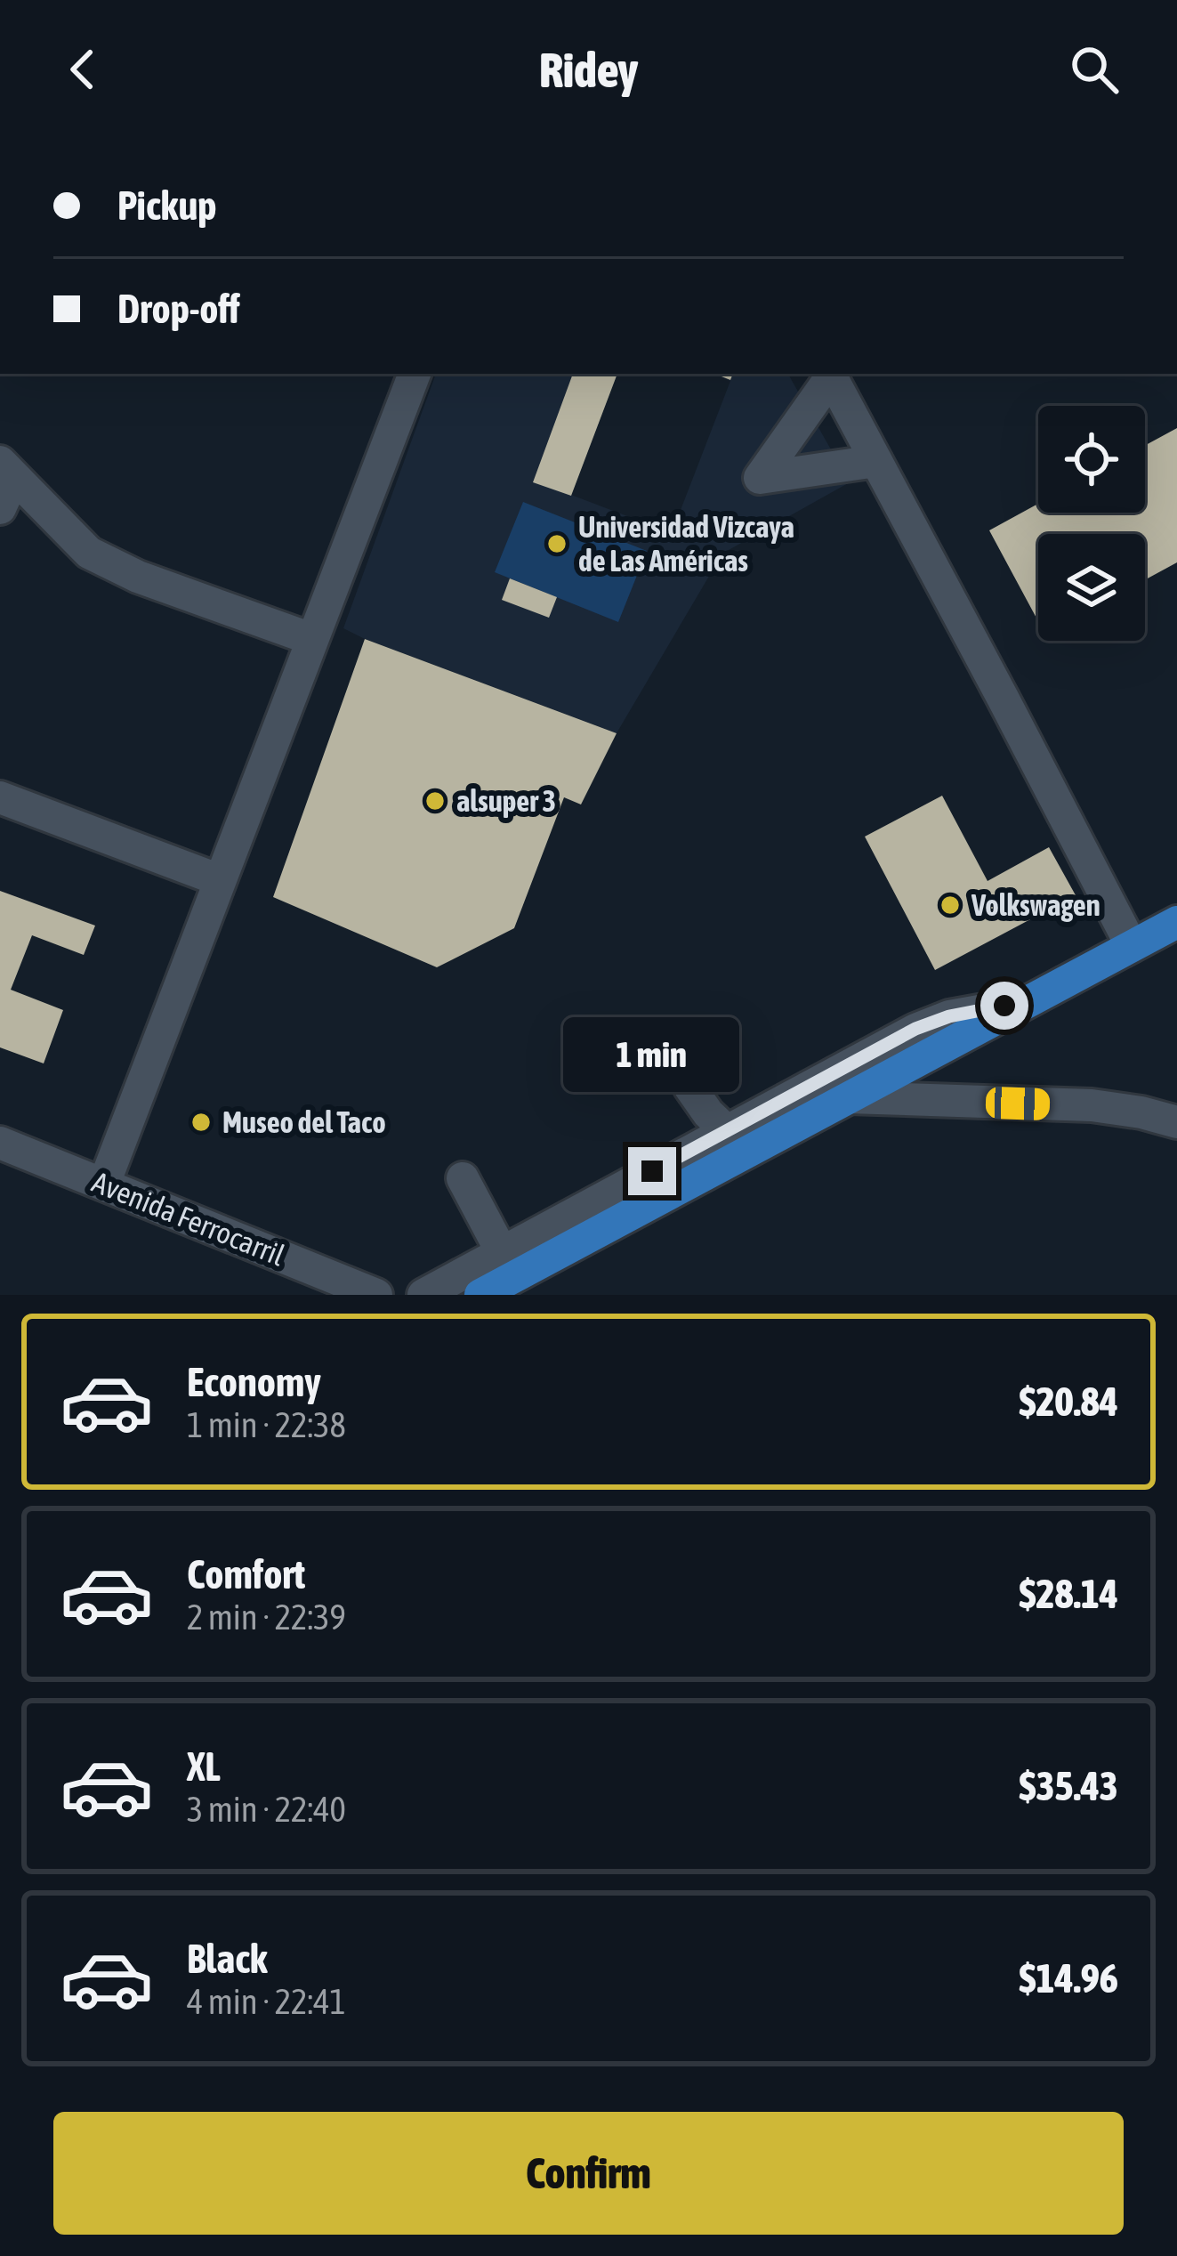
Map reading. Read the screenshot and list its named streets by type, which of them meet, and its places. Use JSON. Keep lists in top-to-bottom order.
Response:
{
  "streets": {
    "street": ["Avenida Ferrocarril"]
  },
  "places": [
    "Universidad Vizcaya de Las Américas",
    "alsuper 3",
    "Volkswagen",
    "Museo del Taco"
  ],
  "page": {
    "header": "Ridey",
    "banner": ["Pickup", "Drop-off"],
    "bubble": "1 min",
    "list": [
      {
        "name": "Economy",
        "note": "1 min · 22:38",
        "value": "$20.84"
      },
      {
        "name": "Comfort",
        "note": "2 min · 22:39",
        "value": "$28.14"
      },
      {
        "name": "XL",
        "note": "3 min · 22:40",
        "value": "$35.43"
      },
      {
        "name": "Black",
        "note": "4 min · 22:41",
        "value": "$14.96"
      }
    ],
    "buttons": "Confirm"
  }
}
